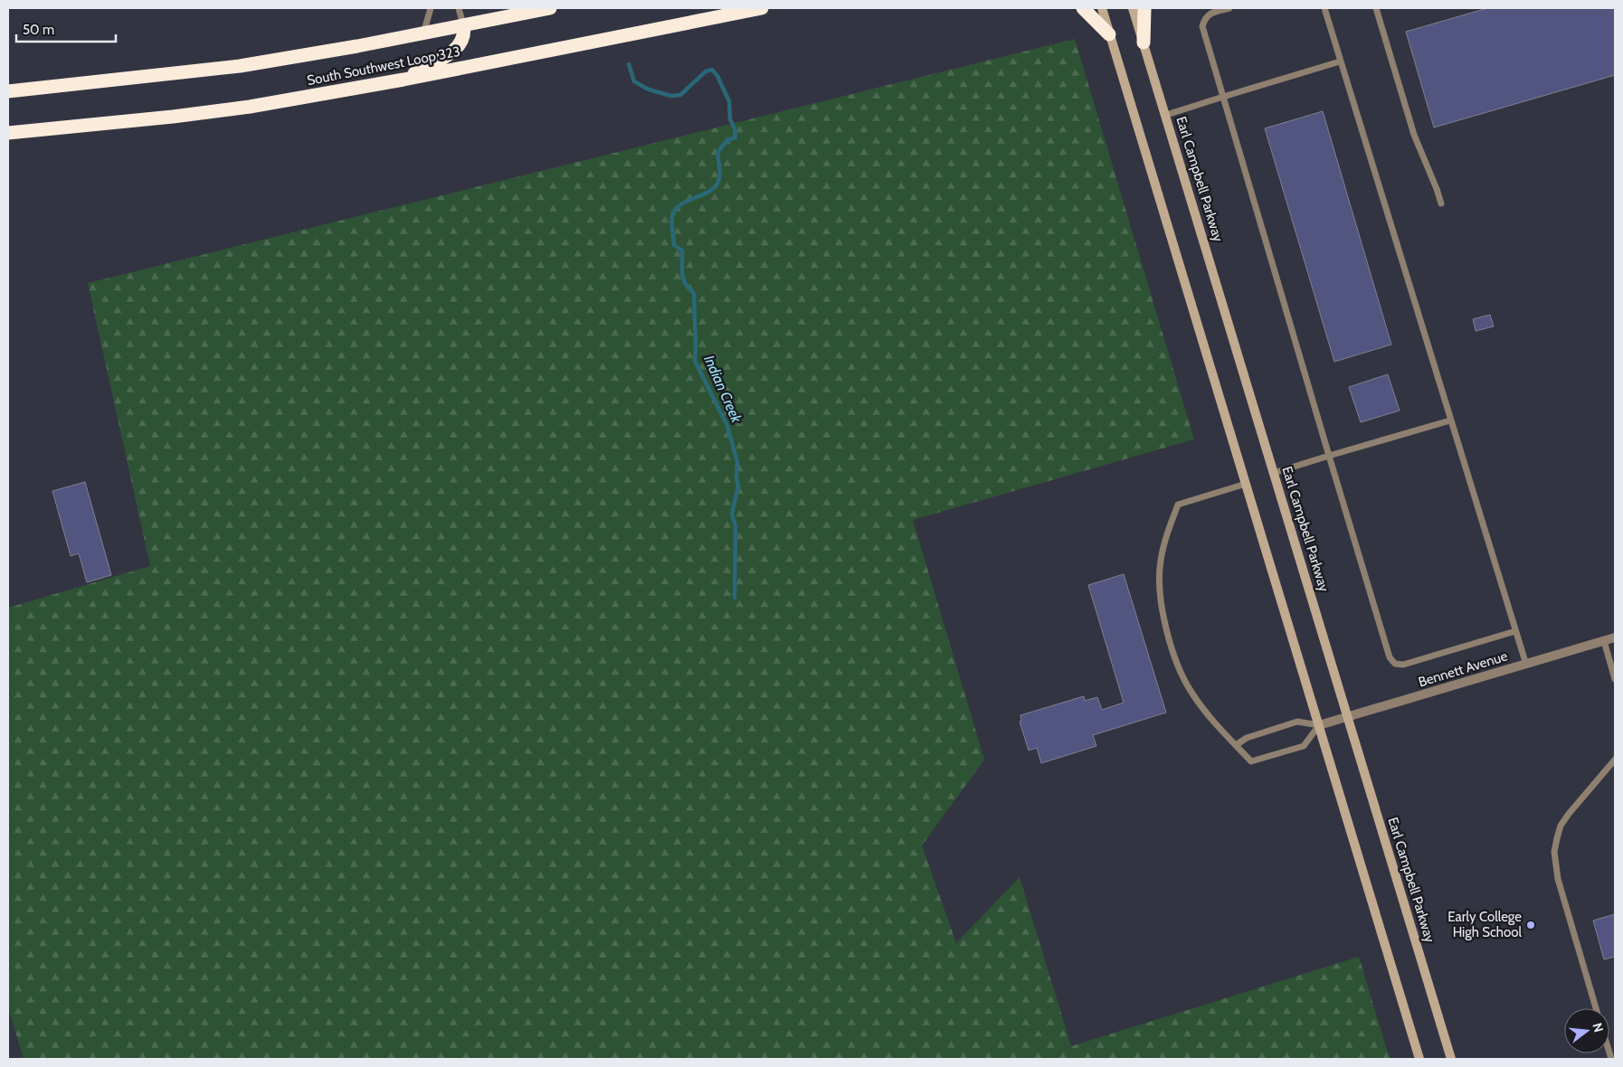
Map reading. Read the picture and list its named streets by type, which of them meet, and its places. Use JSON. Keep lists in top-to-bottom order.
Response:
{
  "streets": {
    "highway": ["South Southwest Loop 323"],
    "main road": ["Earl Campbell Parkway"],
    "street": ["Bennett Avenue"]
  },
  "crossings": [
    ["Earl Campbell Parkway", "Bennett Avenue"]
  ],
  "water": ["Indian Creek"],
  "places": ["Early College High School"],
  "scale_bar": "50 m",
  "north": "right"
}
